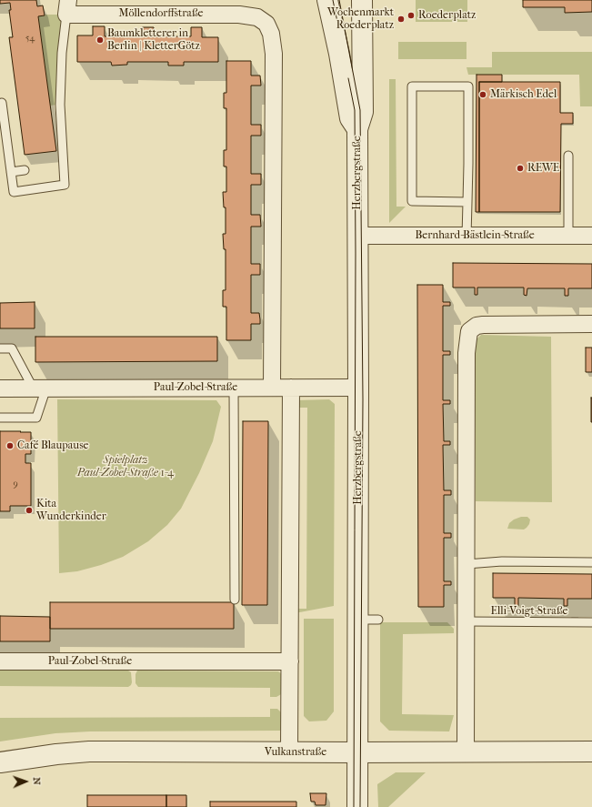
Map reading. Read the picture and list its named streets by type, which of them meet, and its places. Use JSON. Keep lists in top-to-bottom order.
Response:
{
  "streets": {
    "street": [
      "Möllendorffstraße",
      "Herzbergstraße",
      "Bernhard-Bästlein-Straße",
      "Paul-Zobel-Straße",
      "Vulkanstraße"
    ],
    "lane": ["Elli-Voigt-Straße"]
  },
  "crossings": [
    ["Möllendorffstraße", "Paul-Zobel-Straße"],
    ["Herzbergstraße", "Bernhard-Bästlein-Straße"],
    ["Herzbergstraße", "Paul-Zobel-Straße"],
    ["Herzbergstraße", "Vulkanstraße"]
  ],
  "parks": ["Spielplatz Paul-Zobel-Straße 1-4"],
  "places": [
    "Roederplatz",
    "Wochenmarkt Roederplatz",
    "Baumkletterer in Berlin | KletterGötz",
    "Märkisch Edel",
    "REWE",
    "Café Blaupause",
    "Kita Wunderkinder"
  ],
  "house_numbers": ["54", "9"],
  "north": "right"
}
